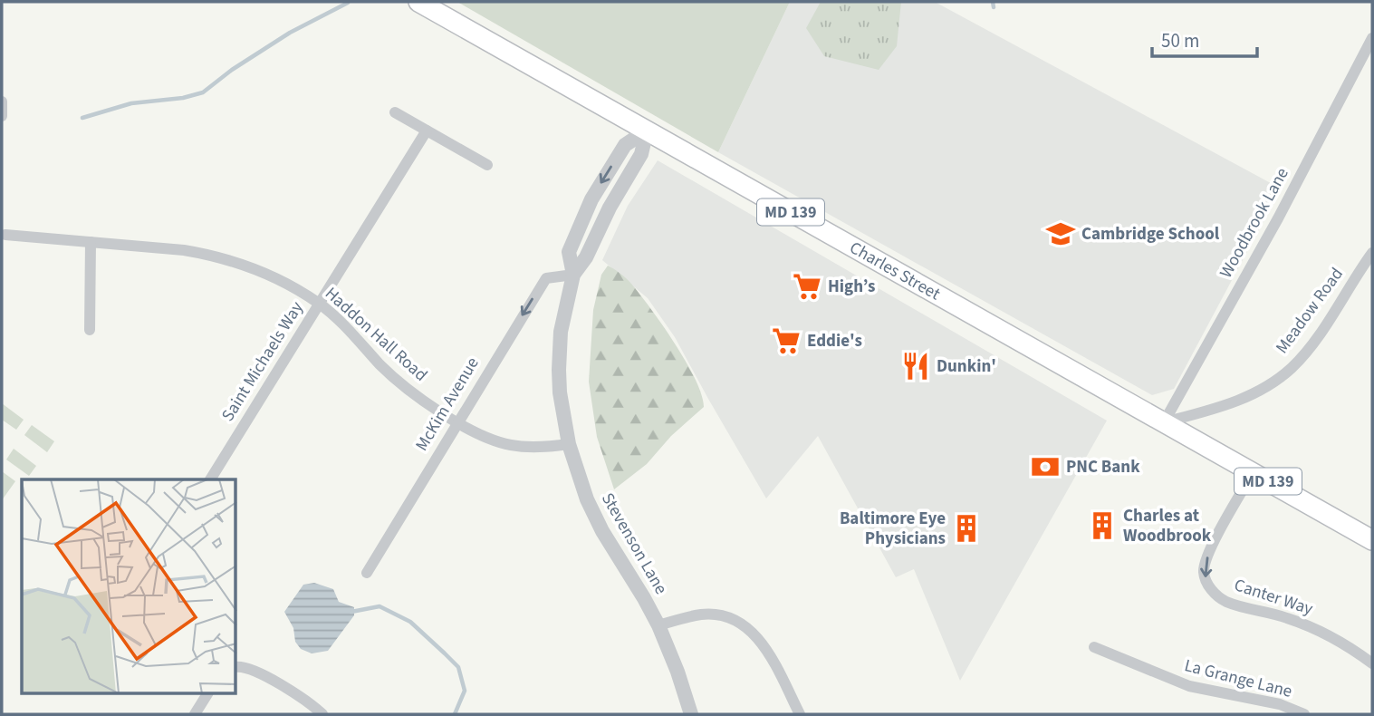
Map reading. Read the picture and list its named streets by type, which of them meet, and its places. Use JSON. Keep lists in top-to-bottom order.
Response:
{
  "streets": {
    "main road": ["MD 139", "Charles Street"],
    "street": [
      "Woodbrook Lane",
      "Meadow Road",
      "Haddon Hall Road",
      "Saint Michaels Way",
      "McKim Avenue",
      "Stevenson Lane",
      "Canter Way",
      "La Grange Lane"
    ]
  },
  "crossings": [
    ["Woodbrook Lane", "Charles Street"],
    ["Woodbrook Lane", "Meadow Road"],
    ["Charles Street", "Meadow Road"],
    ["Charles Street", "Stevenson Lane"],
    ["Charles Street", "Canter Way"],
    ["Haddon Hall Road", "Saint Michaels Way"],
    ["Haddon Hall Road", "McKim Avenue"],
    ["Haddon Hall Road", "Stevenson Lane"],
    ["McKim Avenue", "Stevenson Lane"]
  ],
  "one_way": ["McKim Avenue"],
  "places": {
    "school or university": ["Cambridge School"],
    "supermarket": ["High’s", "Eddie's"],
    "restaurant": ["Dunkin'"],
    "bank": ["PNC Bank"],
    "building": ["Charles at Woodbrook", "Baltimore Eye Physicians"]
  },
  "scale_bar": "50 m"
}
